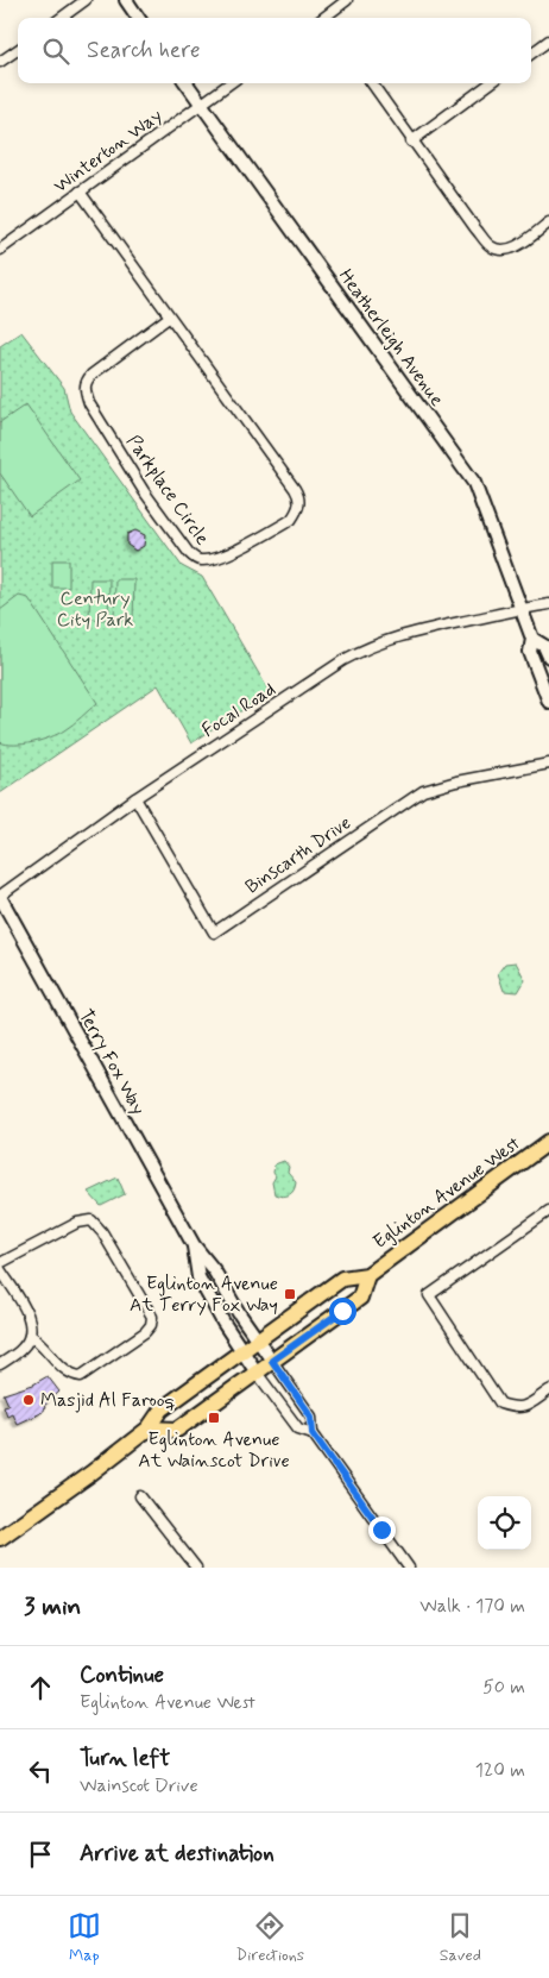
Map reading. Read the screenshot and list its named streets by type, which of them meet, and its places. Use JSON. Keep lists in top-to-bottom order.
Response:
{
  "streets": {
    "main road": ["Eglinton Avenue West"],
    "street": [
      "Winterton Way",
      "Heatherleigh Avenue",
      "Parkplace Circle",
      "Focal Road",
      "Binscarth Drive",
      "Terry Fox Way"
    ]
  },
  "crossings": [
    ["Winterton Way", "Heatherleigh Avenue"],
    ["Winterton Way", "Parkplace Circle"],
    ["Heatherleigh Avenue", "Focal Road"],
    ["Focal Road", "Binscarth Drive"],
    ["Focal Road", "Terry Fox Way"],
    ["Terry Fox Way", "Eglinton Avenue West"]
  ],
  "parks": ["Century City Park"],
  "places": {
    "transit": ["Eglinton Avenue At Terry Fox Way", "Eglinton Avenue At Wainscot Drive"],
    "other": ["Masjid Al Farooq"]
  },
  "page": {
    "search": "Search here",
    "heading": ["3 min", "Walk · 170 m"],
    "list": [
      ["Continue", "Eglinton Avenue West", "50 m"],
      ["Turn left", "Wainscot Drive", "120 m"],
      "Arrive at destination"
    ],
    "nav": ["Map", "Directions", "Saved"]
  }
}
